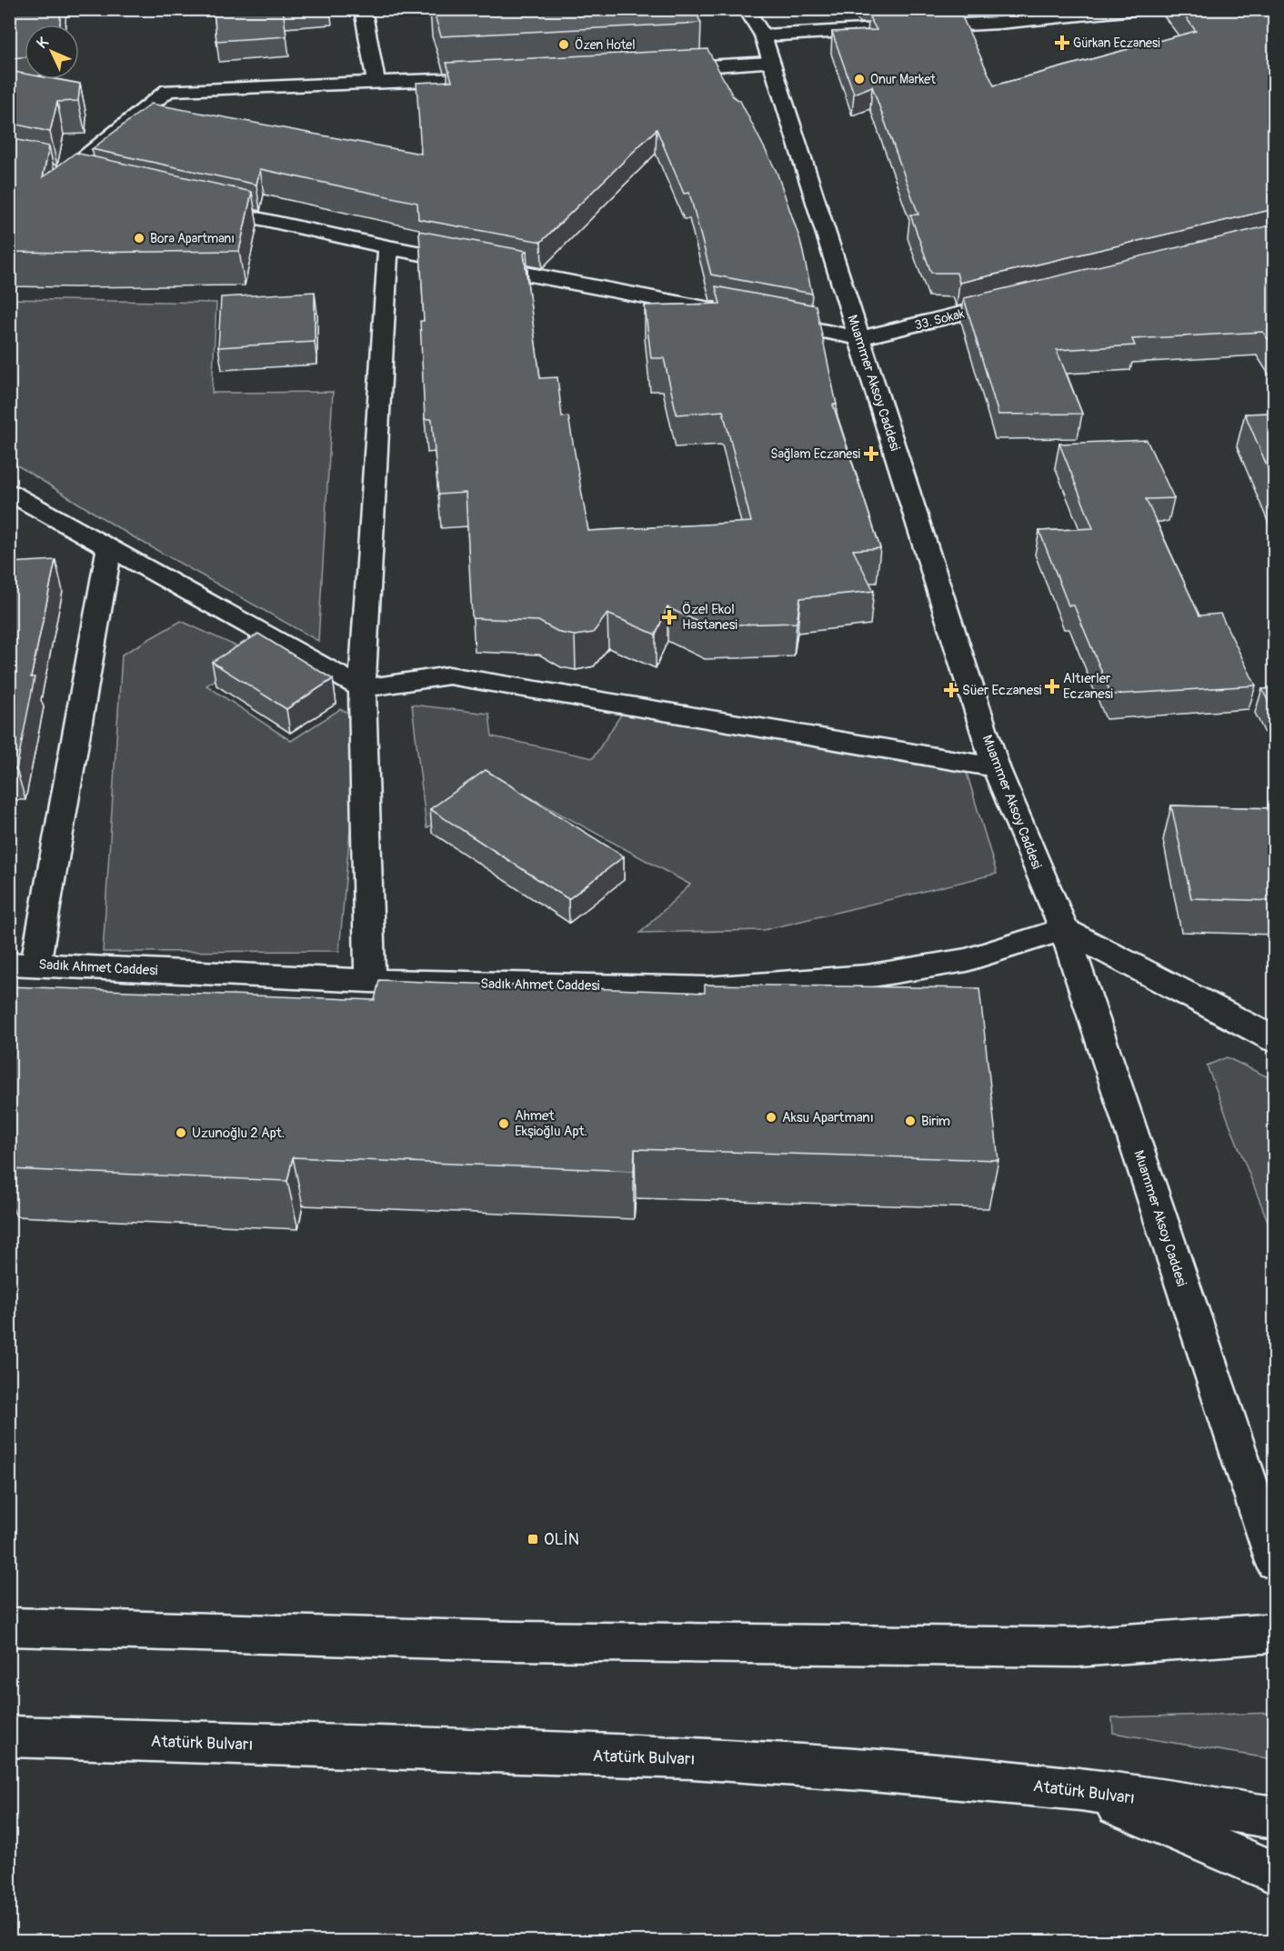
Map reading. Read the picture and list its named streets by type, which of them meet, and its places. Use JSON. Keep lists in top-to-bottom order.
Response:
{
  "streets": {
    "street": [
      "33. Sokak",
      "Muammer Aksoy Caddesi",
      "Sadık Ahmet Caddesi",
      "Atatürk Bulvarı"
    ]
  },
  "crossings": [
    ["33. Sokak", "Muammer Aksoy Caddesi"],
    ["Muammer Aksoy Caddesi", "Sadık Ahmet Caddesi"]
  ],
  "places": {
    "health": [
      "Gürkan Eczanesi",
      "Sağlam Eczanesi",
      "Özel Ekol Hastanesi",
      "Altıerler Eczanesi",
      "Süer Eczanesi"
    ],
    "other": [
      "Özen Hotel",
      "Onur Market",
      "Bora Apartmanı",
      "Aksu Apartmanı",
      "Birim",
      "Ahmet Ekşioğlu Apt.",
      "Uzunoğlu 2 Apt."
    ],
    "transit": ["OLİN"]
  },
  "north": "top left"
}
